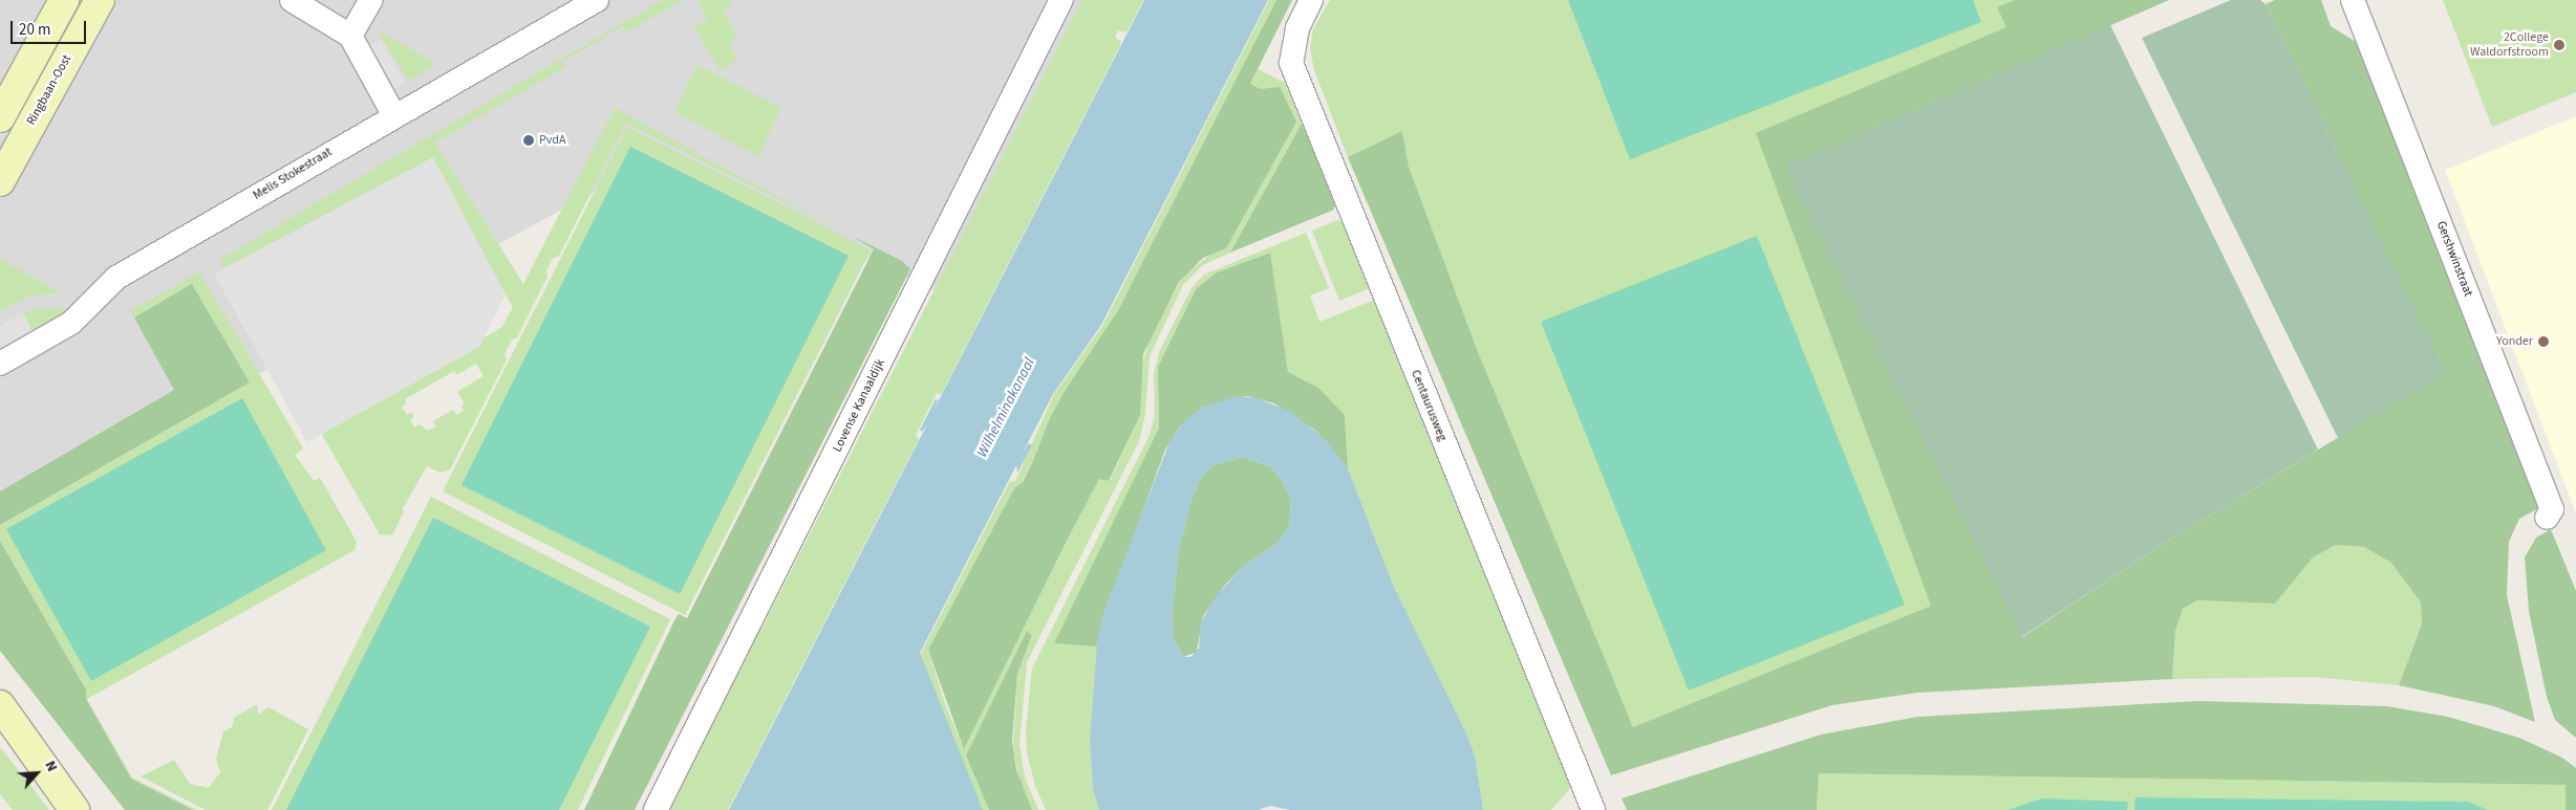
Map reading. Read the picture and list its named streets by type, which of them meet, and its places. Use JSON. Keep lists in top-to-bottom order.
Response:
{
  "streets": {
    "main road": ["Ringbaan-Oost"],
    "street": [
      "Melis Stokestraat",
      "Gershwinstraat",
      "Lovense Kanaaldijk",
      "Centaurusweg"
    ]
  },
  "water": ["Wilhelminakanaal"],
  "places": ["2College Waldorfstroom", "PvdA", "Yonder"],
  "scale_bar": "20 m",
  "north": "top right"
}
